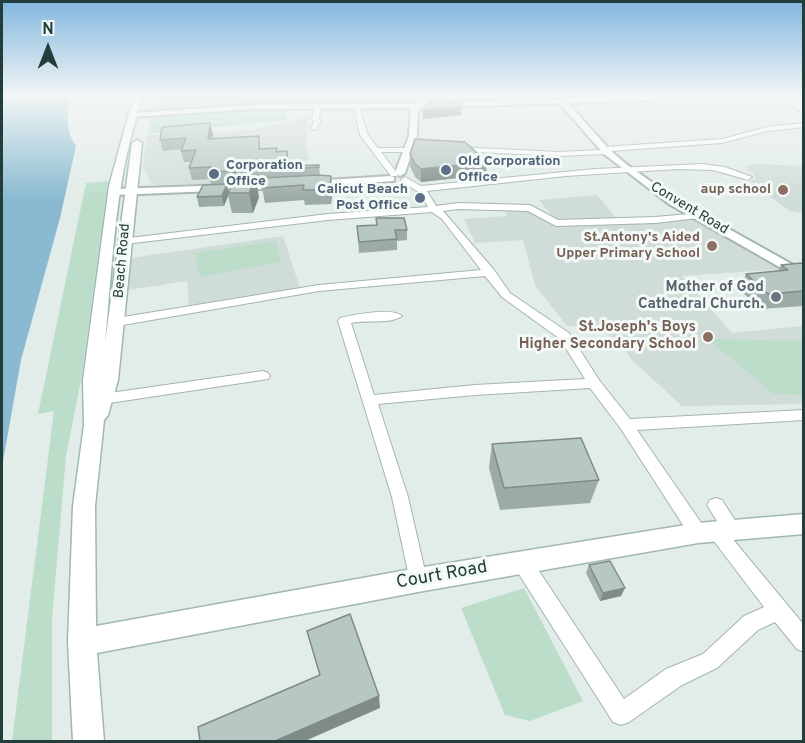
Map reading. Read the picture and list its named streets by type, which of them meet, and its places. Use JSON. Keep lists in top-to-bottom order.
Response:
{
  "streets": {
    "main road": ["Beach Road", "Court Road"],
    "street": ["Convent Road"]
  },
  "crossings": [
    ["Beach Road", "Court Road"]
  ],
  "places": [
    "Old Corporation Office",
    "Corporation Office",
    "aup school",
    "Calicut Beach Post Office",
    "St.Antony's Aided Upper Primary School",
    "Mother of God Cathedral Church.",
    "St.Joseph's Boys Higher Secondary School"
  ],
  "north": "top"
}
